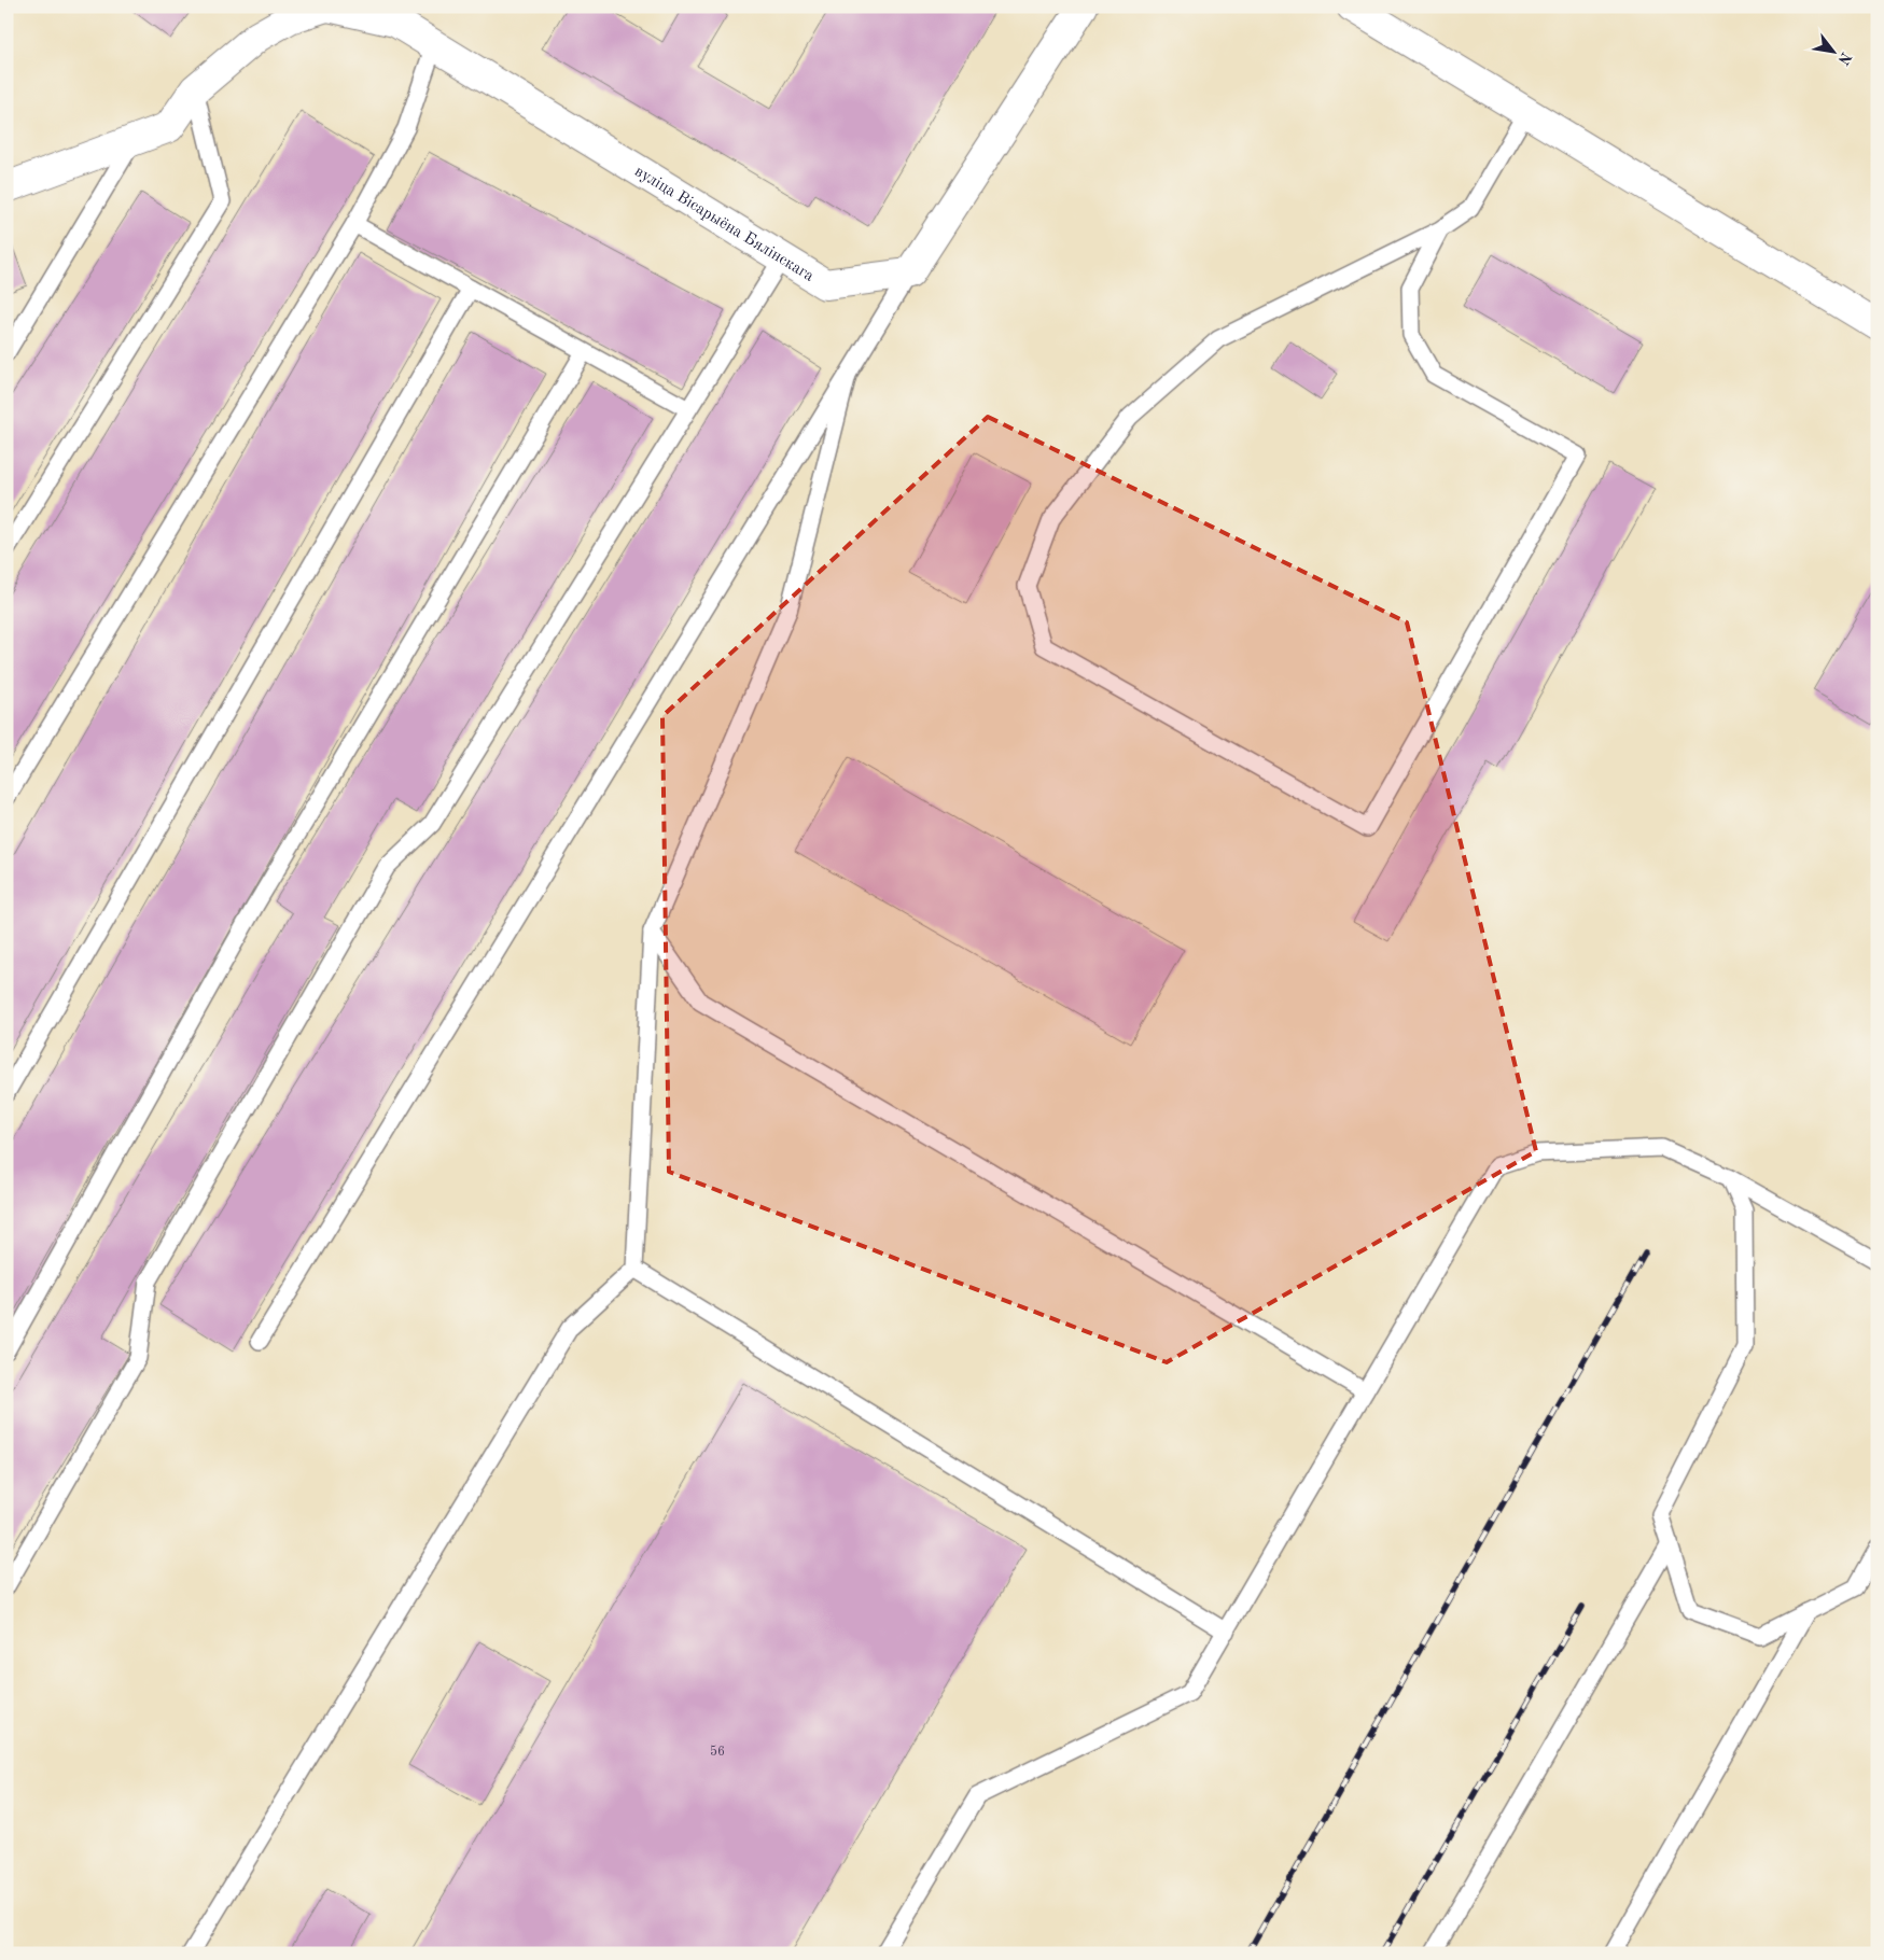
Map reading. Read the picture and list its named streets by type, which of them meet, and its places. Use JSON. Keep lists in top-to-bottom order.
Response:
{
  "streets": {
    "street": ["вуліца Вісарыёна Бялінскага"]
  },
  "house_numbers": ["56"],
  "north": "bottom right"
}
